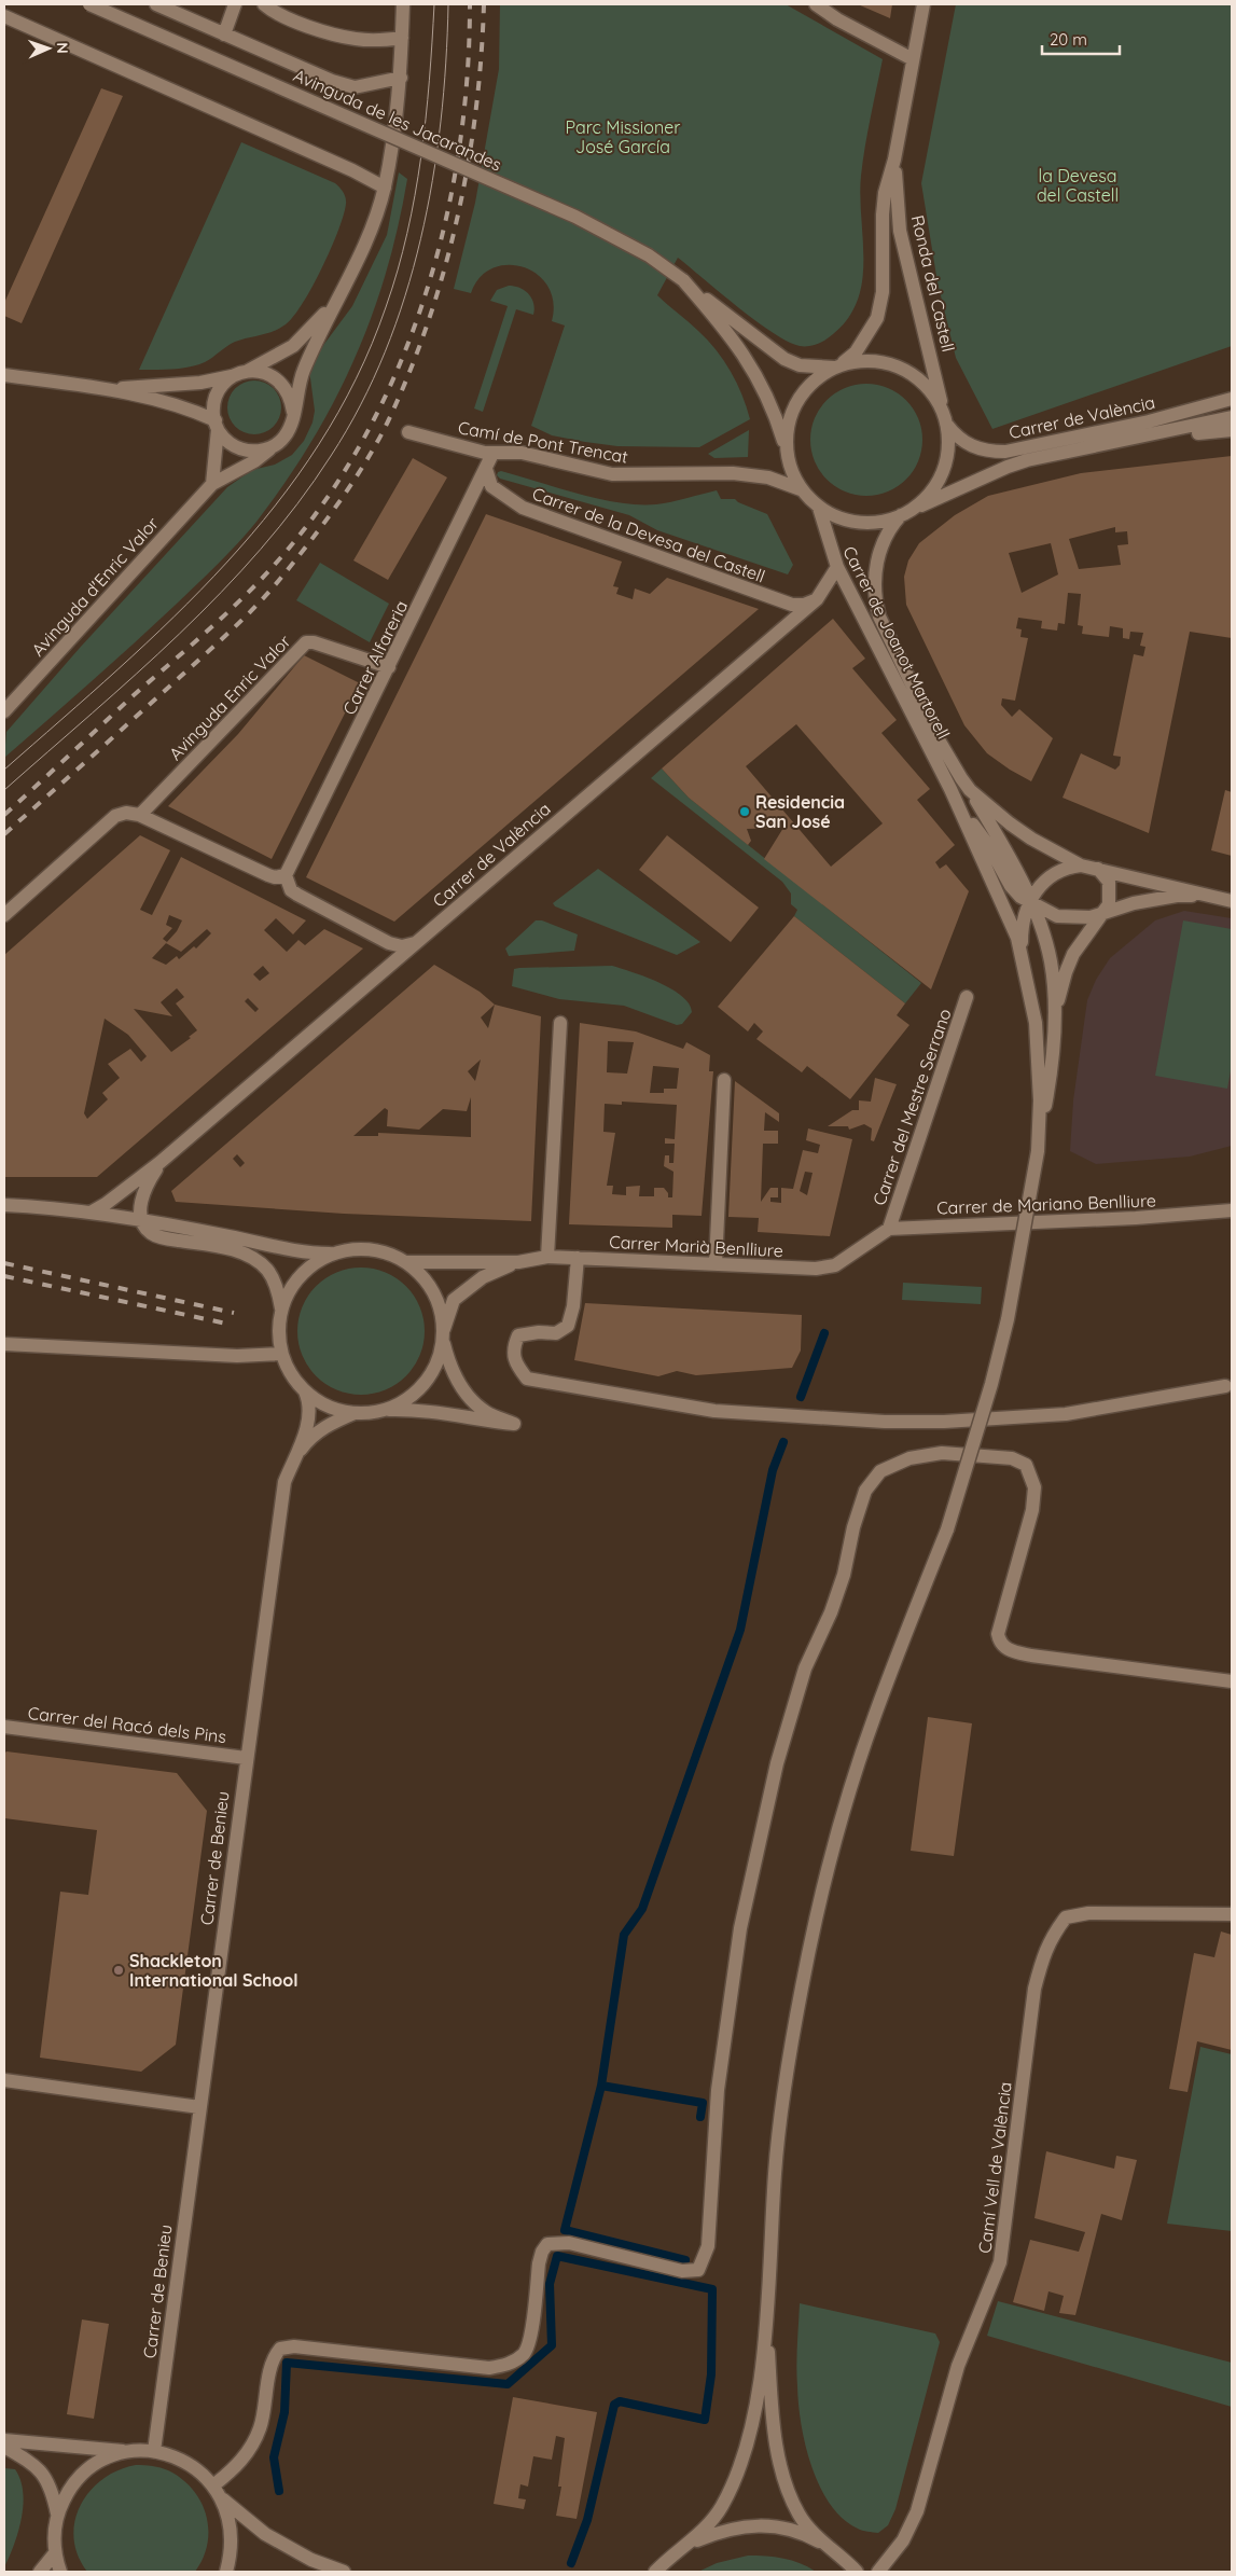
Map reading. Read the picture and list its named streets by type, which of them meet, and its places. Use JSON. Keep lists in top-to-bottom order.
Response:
{
  "streets": {
    "street": [
      "Avinguda de les Jacarandes",
      "Ronda del Castell",
      "Carrer de València",
      "Camí de Pont Trencat",
      "Carrer de la Devesa del Castell",
      "Avinguda d'Enric Valor",
      "Carrer de Joanot Martorell",
      "Carrer Alfareria",
      "Avinguda Enric Valor",
      "Carrer del Mestre Serrano",
      "Carrer de Mariano Benlliure",
      "Carrer Marià Benlliure",
      "Carrer del Racó dels Pins",
      "Carrer de Benieu",
      "Camí Vell de València"
    ]
  },
  "crossings": [
    ["Avinguda de les Jacarandes", "Ronda del Castell"],
    ["Avinguda de les Jacarandes", "Carrer de València"],
    ["Avinguda de les Jacarandes", "Camí de Pont Trencat"],
    ["Avinguda de les Jacarandes", "Carrer de Joanot Martorell"],
    ["Ronda del Castell", "Carrer de València"],
    ["Ronda del Castell", "Camí de Pont Trencat"],
    ["Ronda del Castell", "Carrer de Joanot Martorell"],
    ["Carrer de València", "Camí de Pont Trencat"],
    ["Carrer de València", "Carrer de la Devesa del Castell"],
    ["Carrer de València", "Carrer de Joanot Martorell"],
    ["Camí de Pont Trencat", "Carrer de Joanot Martorell"],
    ["Camí de Pont Trencat", "Carrer Alfareria"],
    ["Carrer de la Devesa del Castell", "Carrer Alfareria"],
    ["Carrer Alfareria", "Avinguda Enric Valor"],
    ["Carrer del Mestre Serrano", "Carrer de Mariano Benlliure"],
    ["Carrer del Mestre Serrano", "Carrer Marià Benlliure"],
    ["Carrer de Mariano Benlliure", "Carrer Marià Benlliure"],
    ["Carrer Marià Benlliure", "Carrer de Benieu"],
    ["Carrer del Racó dels Pins", "Carrer de Benieu"]
  ],
  "parks": ["Parc Missioner José García", "la Devesa del Castell"],
  "places": ["Residencia San José", "Shackleton International School"],
  "scale_bar": "20 m",
  "north": "right"
}
